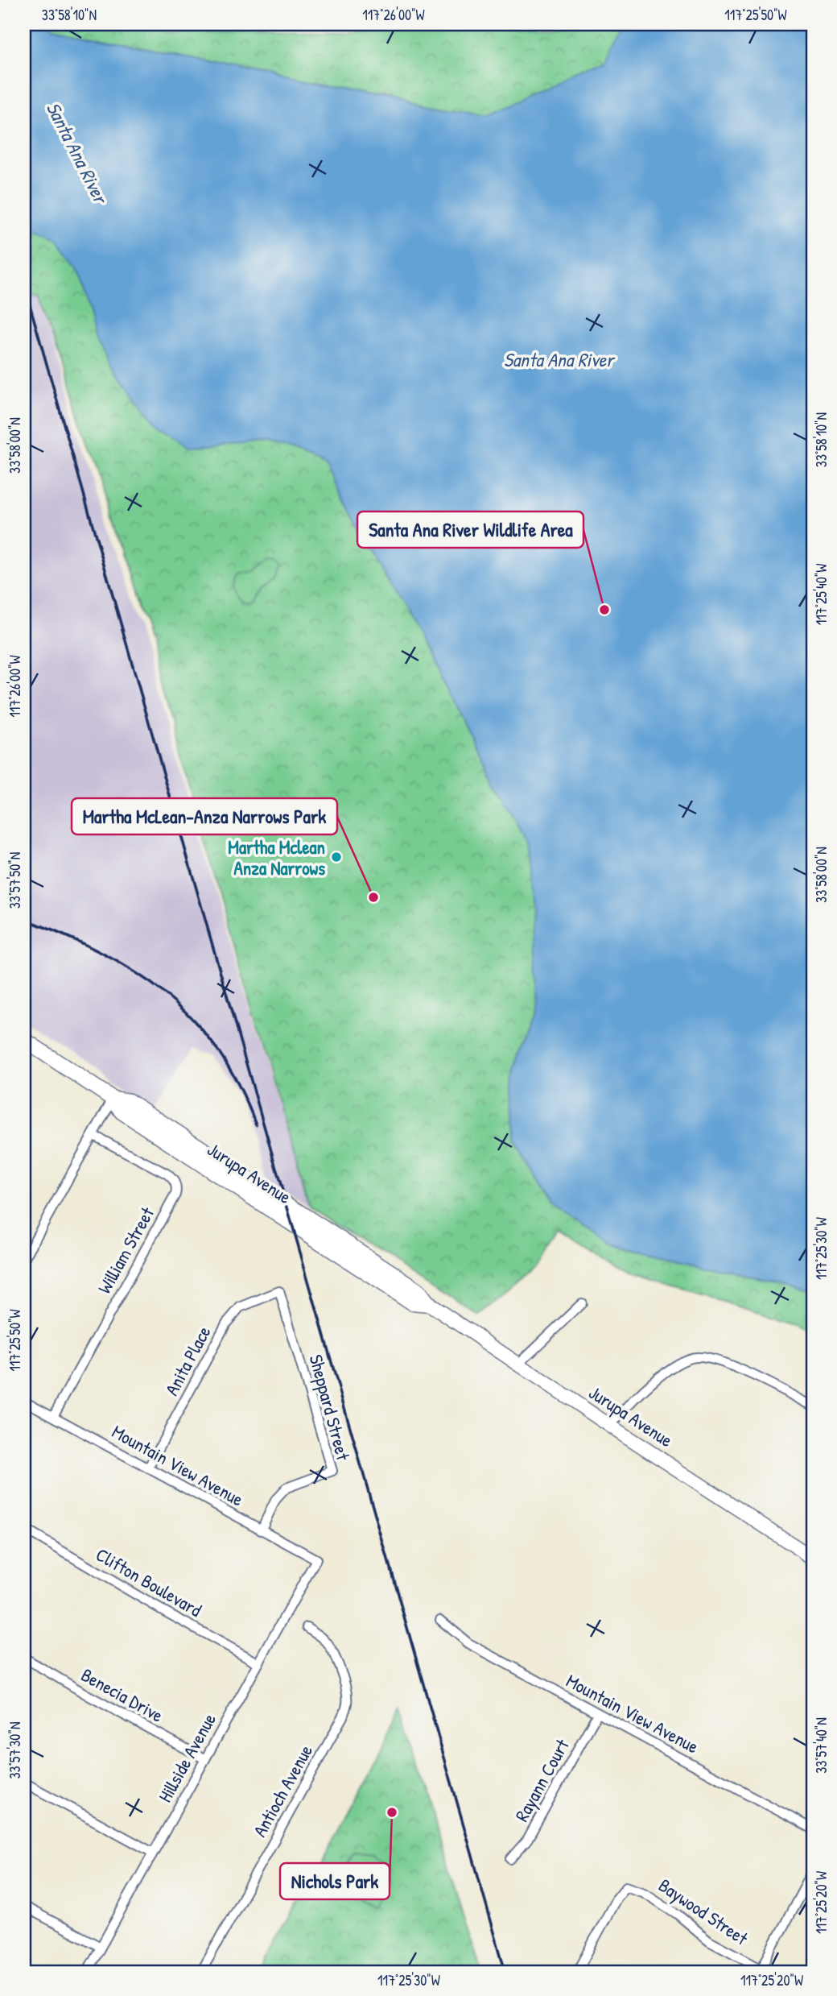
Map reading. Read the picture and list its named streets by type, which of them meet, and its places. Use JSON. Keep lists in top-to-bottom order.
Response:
{
  "streets": {
    "main road": ["Jurupa Avenue"],
    "street": [
      "William Street",
      "Anita Place",
      "Sheppard Street",
      "Mountain View Avenue",
      "Clifton Boulevard",
      "Benecia Drive",
      "Hillside Avenue",
      "Rayann Court",
      "Antioch Avenue",
      "Baywood Street"
    ]
  },
  "crossings": [
    ["William Street", "Mountain View Avenue"],
    ["Anita Place", "Sheppard Street"],
    ["Anita Place", "Mountain View Avenue"],
    ["Sheppard Street", "Mountain View Avenue"],
    ["Mountain View Avenue", "Hillside Avenue"],
    ["Mountain View Avenue", "Rayann Court"],
    ["Clifton Boulevard", "Hillside Avenue"],
    ["Benecia Drive", "Hillside Avenue"]
  ],
  "water": ["Santa Ana River"],
  "places": [
    "Santa Ana River Wildlife Area",
    "Martha Mclean Anza Narrows",
    "Martha McLean-Anza Narrows Park",
    "Nichols Park"
  ],
  "coordinates": [
    "33°58'10\"N",
    "117°26'00\"W",
    "117°25'50\"W",
    "33°58'00\"N",
    "117°25'40\"W",
    "33°57'50\"N",
    "117°25'30\"W",
    "33°57'40\"N",
    "33°57'30\"N",
    "117°25'20\"W"
  ]
}
